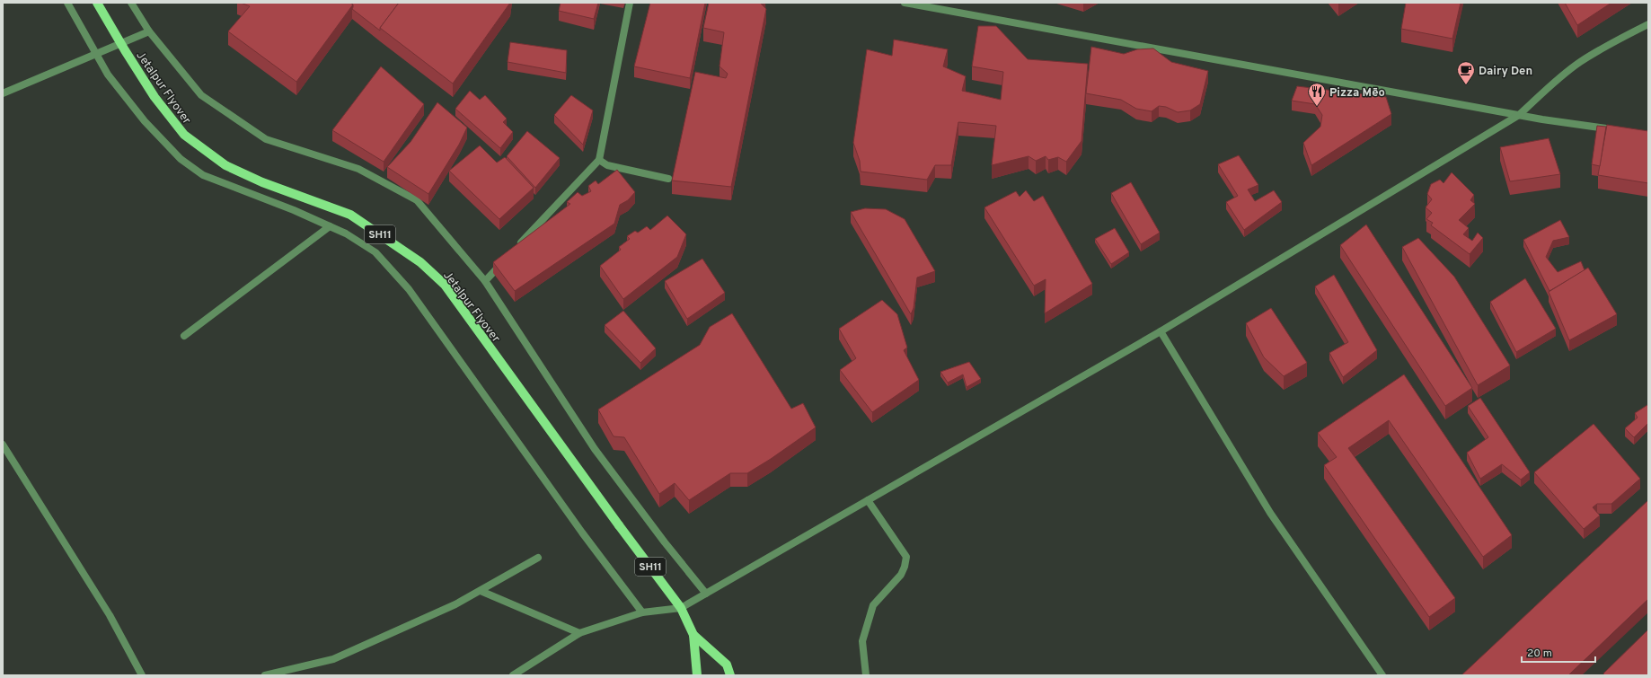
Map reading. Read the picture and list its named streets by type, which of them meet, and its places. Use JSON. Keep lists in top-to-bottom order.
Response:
{
  "streets": {
    "main road": ["Jetalpur Flyover", "SH11"]
  },
  "crossings": [
    ["Jetalpur Flyover", "SH11"]
  ],
  "places": {
    "cafe": ["Dairy Den"],
    "restaurant": ["Pizza Mēo"]
  },
  "scale_bar": "20 m"
}
